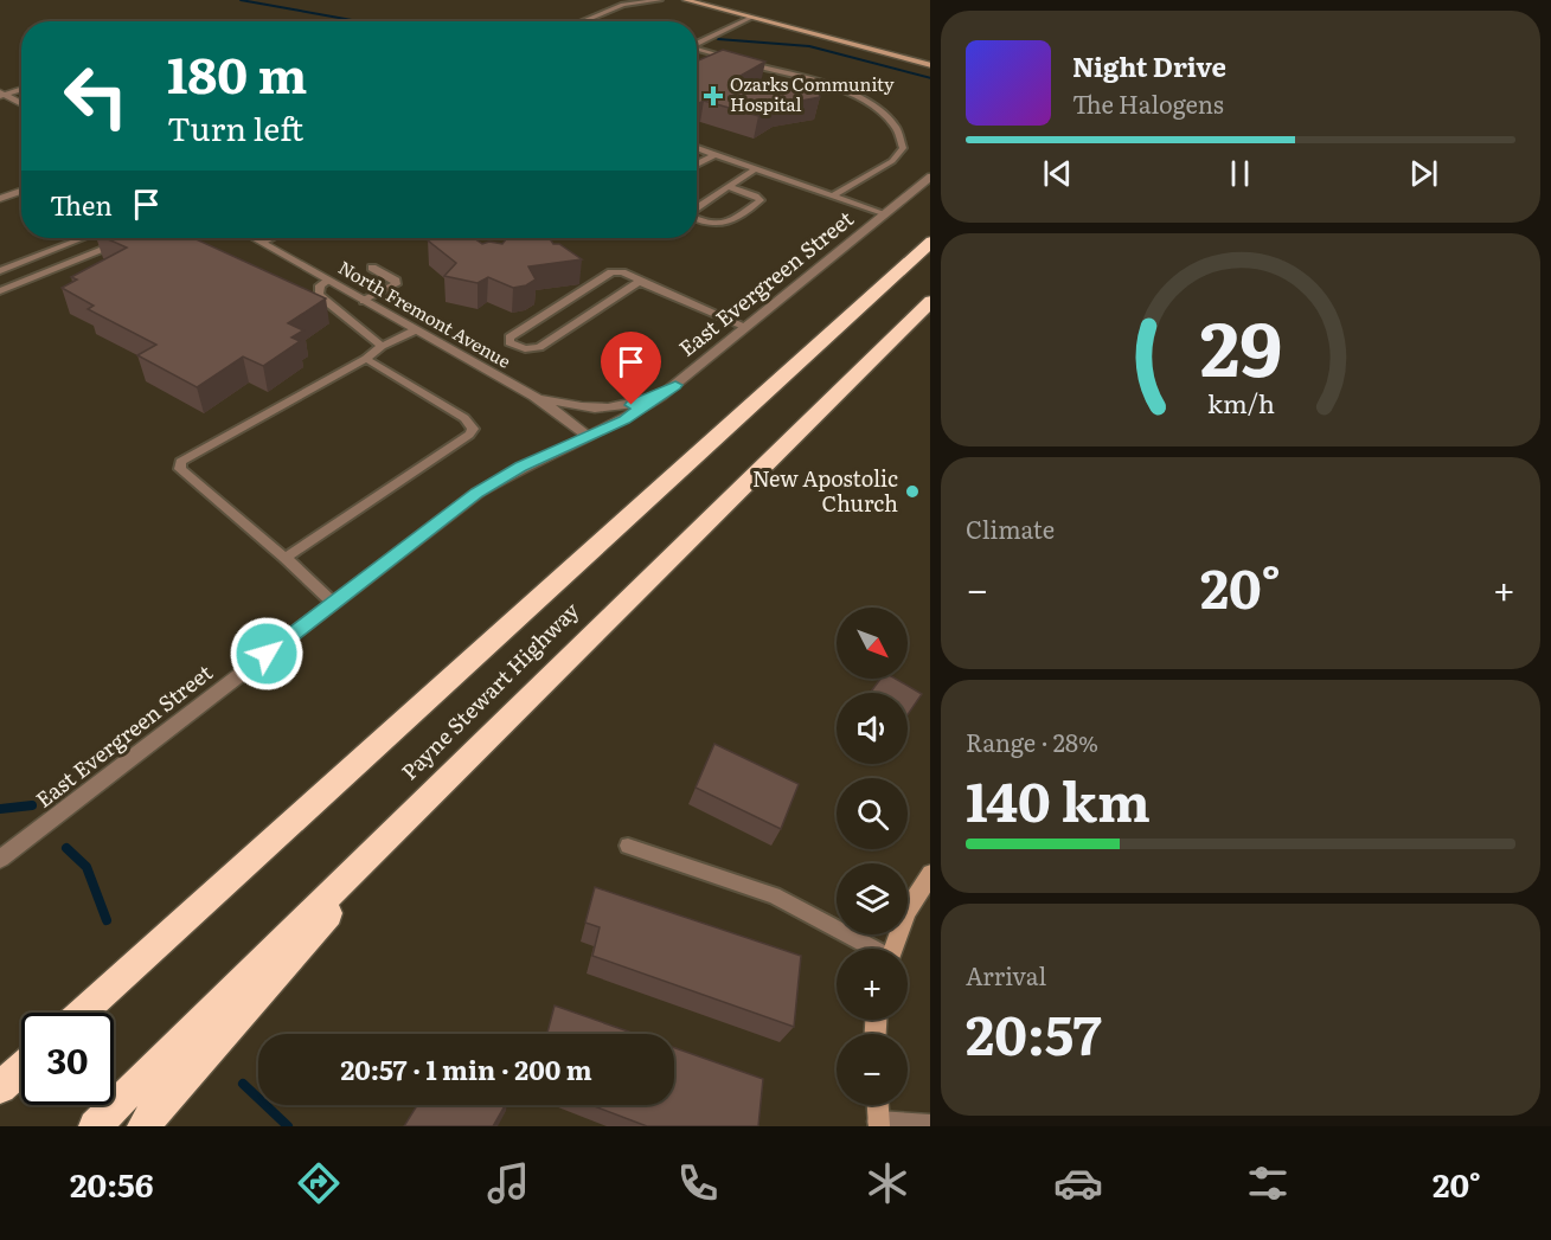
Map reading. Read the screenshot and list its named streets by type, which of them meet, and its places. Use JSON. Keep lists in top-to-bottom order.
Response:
{
  "streets": {
    "highway": ["Payne Stewart Highway"],
    "street": ["East Evergreen Street", "North Fremont Avenue"]
  },
  "crossings": [
    ["East Evergreen Street", "North Fremont Avenue"]
  ],
  "places": {
    "health": ["Ozarks Community Hospital"],
    "other": ["New Apostolic Church"]
  },
  "north": "bottom right",
  "page": {
    "turn": ["180 m", "Turn left"],
    "song": ["Night Drive", "The Halogens"],
    "then": "Then",
    "tile": [
      "Climate",
      ["Range · 28%", "140 km"],
      ["Arrival", "20:57"]
    ],
    "heat": ["−", "20°", "+"],
    "map_buttons": ["+", "−"],
    "limit": "30",
    "trip": "20:57 · 1 min · 200 m",
    "tabs": ["20:56", "20°"],
    "gauge": ["29", "km/h"]
  }
}
